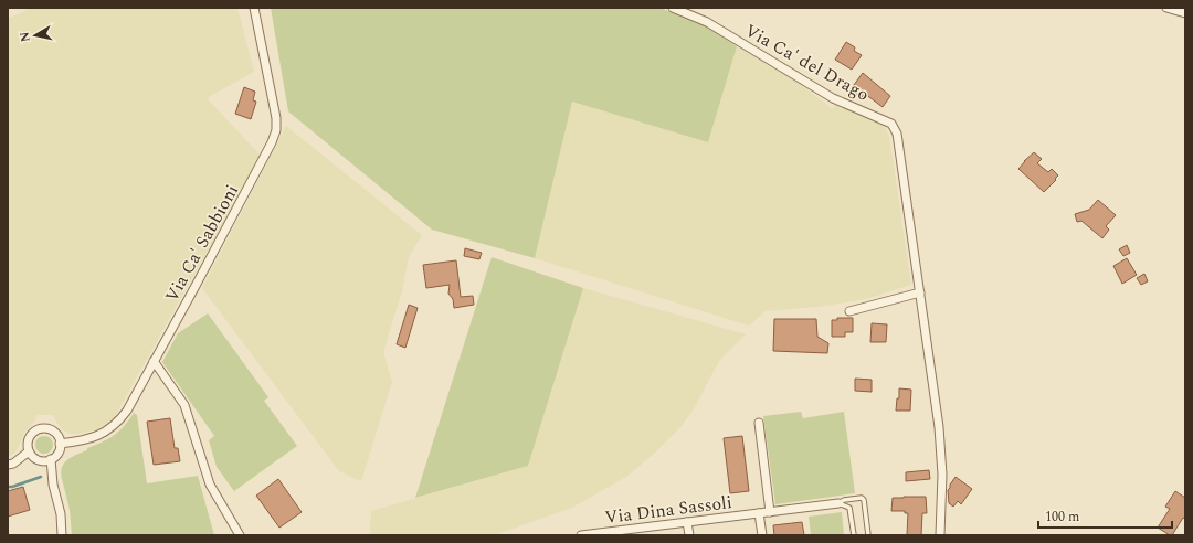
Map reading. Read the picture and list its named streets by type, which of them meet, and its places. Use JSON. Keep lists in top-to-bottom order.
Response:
{
  "streets": {
    "street": ["Via Ca' del Drago", "Via Ca' Sabbioni", "Via Dina Sassoli"]
  },
  "scale_bar": "100 m",
  "north": "left"
}
